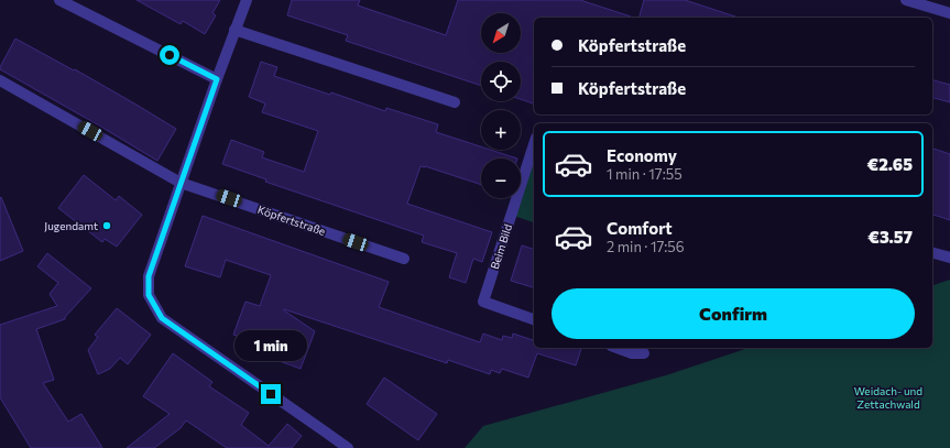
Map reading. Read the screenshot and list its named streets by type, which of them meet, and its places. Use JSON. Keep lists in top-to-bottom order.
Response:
{
  "streets": {
    "street": ["Köpfertstraße", "Beim Bild"]
  },
  "parks": ["Weidach- und Zettachwald"],
  "places": ["Jugendamt"],
  "north": "bottom left",
  "page": {
    "map_buttons": ["+", "−"],
    "banner": ["Köpfertstraße", "Köpfertstraße"],
    "list": [
      {
        "name": "Economy",
        "note": "1 min · 17:55",
        "value": "€2.65"
      },
      {
        "name": "Comfort",
        "note": "2 min · 17:56",
        "value": "€3.57"
      }
    ],
    "buttons": "Confirm",
    "bubble": "1 min"
  }
}
